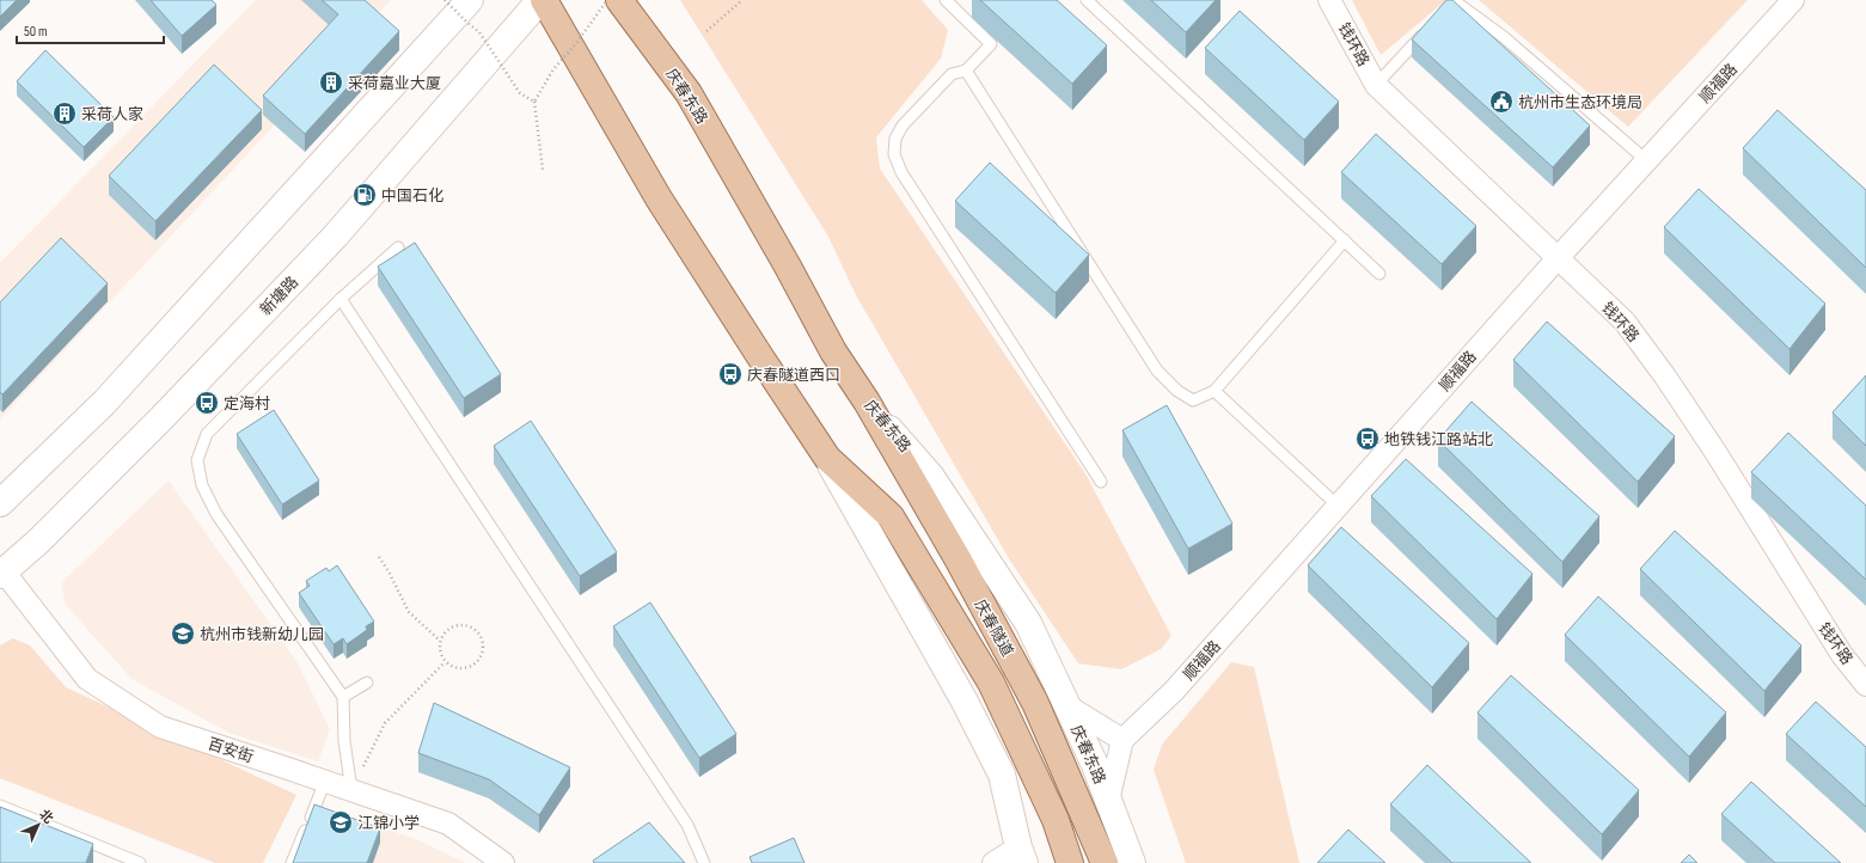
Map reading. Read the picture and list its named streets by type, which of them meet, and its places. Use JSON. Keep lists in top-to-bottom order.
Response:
{
  "streets": {
    "main road": ["庆春东路", "新塘路", "庆春隧道"],
    "street": ["钱环路", "顺福路", "百安街"]
  },
  "crossings": [
    ["钱环路", "顺福路"],
    ["庆春东路", "庆春隧道"],
    ["新塘路", "百安街"]
  ],
  "places": {
    "building": ["采荷嘉业大厦", "采荷人家"],
    "public building": ["杭州市生态环境局"],
    "fuel station": ["中国石化"],
    "bus stop": ["庆春隧道西口", "定海村", "地铁钱江路站北"],
    "school or university": ["杭州市钱新幼儿园", "江锦小学"]
  },
  "scale_bar": "50 m",
  "north": "top right"
}
